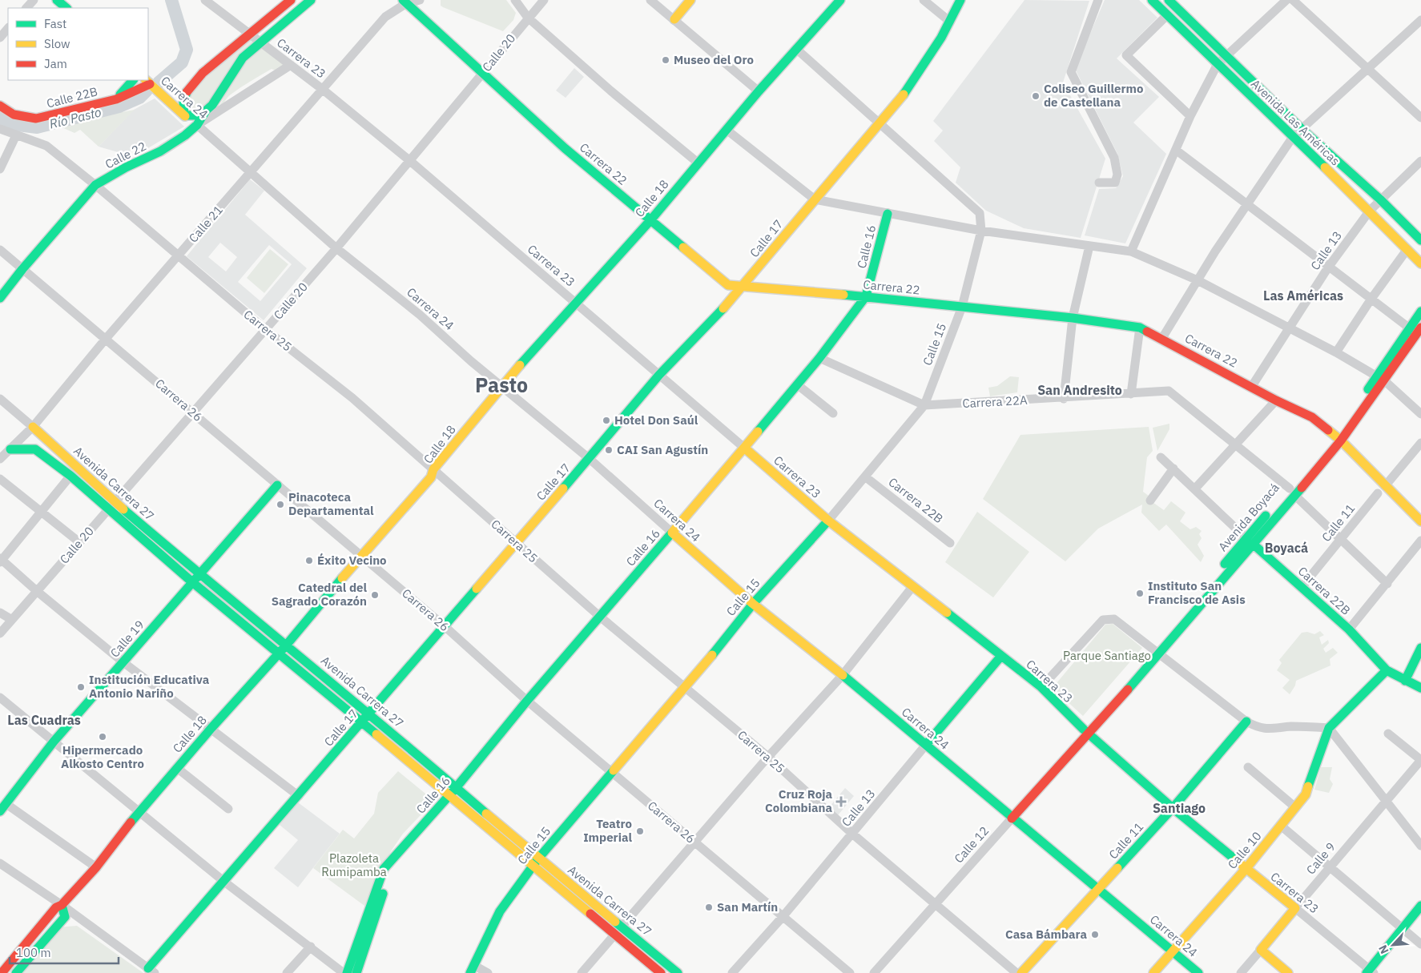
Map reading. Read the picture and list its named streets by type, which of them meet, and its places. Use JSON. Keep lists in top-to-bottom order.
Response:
{
  "streets": {
    "street": [
      "Calle 20",
      "Carrera 23",
      "Calle 22B",
      "Carrera 24",
      "Avenida Las Américas",
      "Calle 22",
      "Carrera 22",
      "Calle 18",
      "Calle 21",
      "Calle 17",
      "Calle 16",
      "Calle 13",
      "Carrera 25",
      "Calle 15",
      "Carrera 26",
      "Carrera 22A",
      "Avenida Carrera 27",
      "Carrera 22B",
      "Avenida Boyacá",
      "Calle 11",
      "Calle 19",
      "Calle 12",
      "Calle 10",
      "Calle 9"
    ]
  },
  "crossings": [
    ["Calle 20", "Carrera 23"],
    ["Calle 20", "Carrera 24"],
    ["Calle 20", "Carrera 22"],
    ["Calle 20", "Carrera 25"],
    ["Calle 20", "Carrera 26"],
    ["Calle 20", "Avenida Carrera 27"],
    ["Carrera 23", "Calle 22"],
    ["Carrera 23", "Calle 18"],
    ["Carrera 23", "Calle 21"],
    ["Carrera 23", "Calle 17"],
    ["Carrera 23", "Calle 16"],
    ["Carrera 23", "Calle 13"],
    ["Carrera 23", "Calle 15"],
    ["Carrera 23", "Avenida Boyacá"],
    ["Carrera 23", "Calle 11"],
    ["Carrera 23", "Calle 12"],
    ["Carrera 23", "Calle 10"],
    ["Carrera 23", "Calle 9"],
    ["Calle 22B", "Carrera 24"],
    ["Carrera 24", "Calle 22"],
    ["Carrera 24", "Calle 18"],
    ["Carrera 24", "Calle 21"],
    ["Carrera 24", "Calle 17"],
    ["Carrera 24", "Calle 16"],
    ["Carrera 24", "Calle 13"],
    ["Carrera 24", "Calle 15"],
    ["Carrera 24", "Calle 11"],
    ["Carrera 24", "Calle 12"],
    ["Carrera 24", "Calle 10"],
    ["Avenida Las Américas", "Calle 13"],
    ["Calle 22", "Carrera 25"],
    ["Calle 22", "Carrera 26"],
    ["Carrera 22", "Calle 18"],
    ["Carrera 22", "Calle 21"],
    ["Carrera 22", "Calle 17"],
    ["Carrera 22", "Calle 16"],
    ["Carrera 22", "Calle 13"],
    ["Carrera 22", "Calle 15"],
    ["Carrera 22", "Avenida Boyacá"],
    ["Calle 18", "Carrera 25"],
    ["Calle 18", "Carrera 26"],
    ["Calle 18", "Avenida Carrera 27"],
    ["Calle 21", "Carrera 25"],
    ["Calle 21", "Carrera 26"],
    ["Calle 21", "Avenida Carrera 27"],
    ["Calle 17", "Carrera 25"],
    ["Calle 17", "Calle 15"],
    ["Calle 17", "Carrera 26"],
    ["Calle 17", "Avenida Carrera 27"],
    ["Calle 16", "Carrera 25"],
    ["Calle 16", "Carrera 26"],
    ["Calle 16", "Carrera 22A"],
    ["Calle 16", "Avenida Carrera 27"],
    ["Calle 13", "Carrera 25"],
    ["Calle 13", "Carrera 26"],
    ["Carrera 25", "Calle 15"],
    ["Carrera 25", "Calle 12"],
    ["Calle 15", "Carrera 26"],
    ["Calle 15", "Carrera 22A"],
    ["Calle 15", "Avenida Carrera 27"],
    ["Calle 15", "Carrera 22B"],
    ["Carrera 26", "Calle 19"],
    ["Carrera 22A", "Avenida Boyacá"],
    ["Carrera 22A", "Calle 11"],
    ["Avenida Carrera 27", "Calle 19"],
    ["Carrera 22B", "Avenida Boyacá"],
    ["Carrera 22B", "Calle 11"],
    ["Carrera 22B", "Calle 10"],
    ["Avenida Boyacá", "Calle 12"]
  ],
  "districts": [
    "Las Américas",
    "Pasto",
    "San Andresito",
    "Boyacá",
    "Las Cuadras",
    "Santiago"
  ],
  "water": ["Río Pasto"],
  "parks": ["Parque Santiago", "Plazoleta Rumipamba"],
  "places": {
    "other": [
      "Museo del Oro",
      "Coliseo Guillermo de Castellana",
      "Hotel Don Saúl",
      "CAI San Agustín",
      "Pinacoteca Departamental",
      "Éxito Vecino",
      "Instituto San Francisco de Asis",
      "Catedral del Sagrado Corazón",
      "Institución Educativa Antonio Nariño",
      "Hipermercado Alkosto Centro",
      "Teatro Imperial",
      "San Martín",
      "Casa Bámbara"
    ],
    "health": ["Cruz Roja Colombiana"]
  },
  "legend": ["Fast", "Slow", "Jam"],
  "scale_bar": "100 m",
  "north": "bottom left"
}
